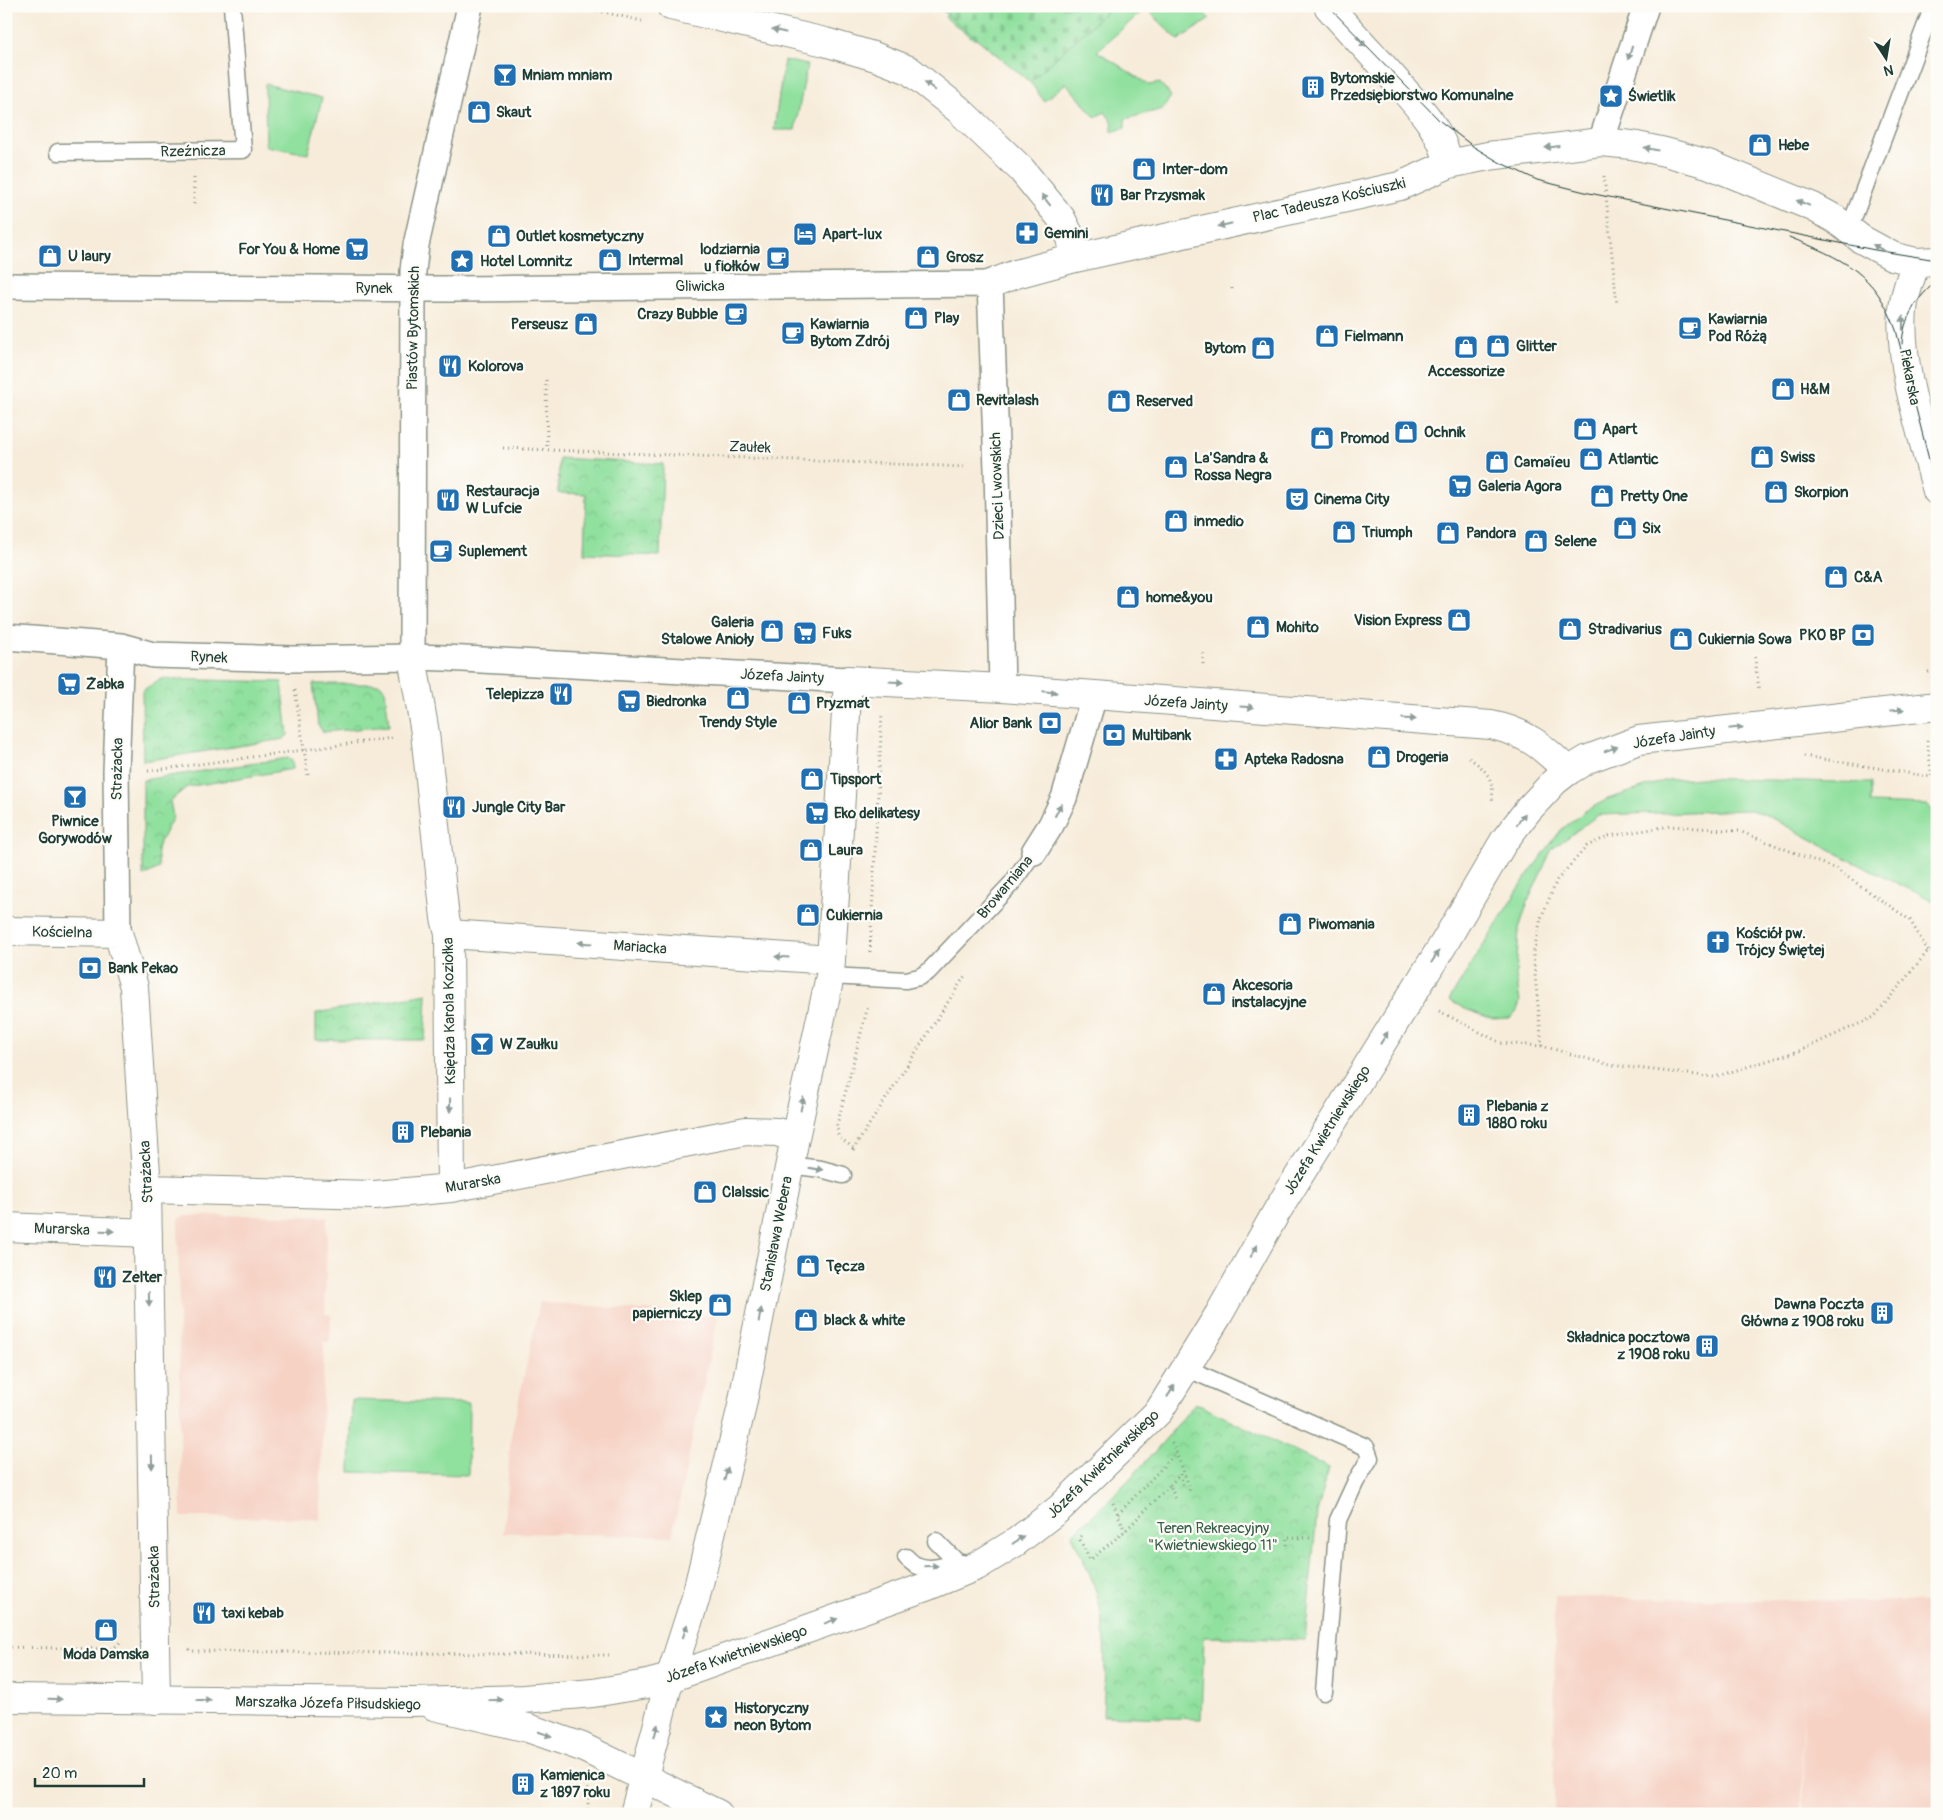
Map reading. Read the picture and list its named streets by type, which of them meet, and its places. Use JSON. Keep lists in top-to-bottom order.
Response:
{
  "streets": {
    "street": [
      "Plac Tadeusza Kościuszki",
      "Gliwicka",
      "Rynek",
      "Piastów Bytomskich",
      "Piekarska",
      "Dzieci Lwowskich",
      "Józefa Jainty",
      "Strażacka",
      "Browarniana",
      "Kościelna",
      "Mariacka",
      "Księdza Karola Koziołka",
      "Józefa Kwietniewskiego",
      "Murarska",
      "Stanisława Webera",
      "Marszałka Józefa Piłsudskiego"
    ],
    "lane": ["Rzeźnicza"],
    "path": ["Zaułek"]
  },
  "crossings": [
    ["Plac Tadeusza Kościuszki", "Gliwicka"],
    ["Plac Tadeusza Kościuszki", "Piekarska"],
    ["Plac Tadeusza Kościuszki", "Dzieci Lwowskich"],
    ["Gliwicka", "Rynek"],
    ["Gliwicka", "Piastów Bytomskich"],
    ["Gliwicka", "Dzieci Lwowskich"],
    ["Rynek", "Piastów Bytomskich"],
    ["Rynek", "Józefa Jainty"],
    ["Rynek", "Strażacka"],
    ["Rynek", "Księdza Karola Koziołka"],
    ["Piastów Bytomskich", "Józefa Jainty"],
    ["Piastów Bytomskich", "Księdza Karola Koziołka"],
    ["Zaułek", "Dzieci Lwowskich"],
    ["Dzieci Lwowskich", "Józefa Jainty"],
    ["Józefa Jainty", "Browarniana"],
    ["Józefa Jainty", "Księdza Karola Koziołka"],
    ["Józefa Jainty", "Józefa Kwietniewskiego"],
    ["Józefa Jainty", "Stanisława Webera"],
    ["Strażacka", "Kościelna"],
    ["Strażacka", "Murarska"],
    ["Strażacka", "Marszałka Józefa Piłsudskiego"],
    ["Browarniana", "Mariacka"],
    ["Browarniana", "Stanisława Webera"],
    ["Mariacka", "Księdza Karola Koziołka"],
    ["Mariacka", "Stanisława Webera"],
    ["Księdza Karola Koziołka", "Murarska"],
    ["Józefa Kwietniewskiego", "Stanisława Webera"],
    ["Józefa Kwietniewskiego", "Marszałka Józefa Piłsudskiego"],
    ["Murarska", "Stanisława Webera"],
    ["Stanisława Webera", "Marszałka Józefa Piłsudskiego"]
  ],
  "one_way": [
    "Plac Tadeusza Kościuszki",
    "Piekarska",
    "Józefa Jainty",
    "Strażacka",
    "Browarniana",
    "Mariacka",
    "Księdza Karola Koziołka",
    "Józefa Kwietniewskiego",
    "Stanisława Webera",
    "Marszałka Józefa Piłsudskiego"
  ],
  "parks": ["Teren Rekreacyjny \"Kwietniewskiego 11\""],
  "places": {
    "bar": ["Mniam mniam", "Piwnice Gorywodów", "W Zaułku"],
    "building": [
      "Bytomskie Przedsiębiorstwo Komunalne",
      "Plebania z 1880 roku",
      "Plebania",
      "Dawna Poczta Główna z 1908 roku",
      "Składnica pocztowa z 1908 roku",
      "Kamienica z 1897 roku"
    ],
    "place": ["Świetlik", "Hotel Lomnitz", "Historyczny neon Bytom"],
    "shop": [
      "Skaut",
      "Hebe",
      "Inter-dom",
      "Outlet kosmetyczny",
      "U laury",
      "Grosz",
      "Intermal",
      "Play",
      "Perseusz",
      "Fielmann",
      "Glitter",
      "Accessorize",
      "Bytom",
      "H&M",
      "Revitalash",
      "Reserved",
      "Apart",
      "Ochnik",
      "Promod",
      "Swiss",
      "Atlantic",
      "Camaïeu",
      "La'Sandra & Rossa Negra",
      "Skorpion",
      "Pretty One",
      "inmedio",
      "Six",
      "Triumph",
      "Pandora",
      "Selene",
      "C&A",
      "home&you",
      "Vision Express",
      "Mohito",
      "Stradivarius",
      "Galeria Stalowe Anioły",
      "Cukiernia Sowa",
      "Trendy Style",
      "Pryzmat",
      "Drogeria",
      "Tipsport",
      "Laura",
      "Cukiernia",
      "Piwomania",
      "Akcesoria instalacyjne",
      "Clalssic",
      "Tęcza",
      "Sklep papierniczy",
      "black & white",
      "Moda Damska"
    ],
    "restaurant": [
      "Bar Przysmak",
      "Kolorova",
      "Restauracja W Lufcie",
      "Telepizza",
      "Jungle City Bar",
      "Zelter",
      "taxi kebab"
    ],
    "pharmacy": ["Gemini", "Apteka Radosna"],
    "hotel": ["Apart-lux"],
    "supermarket": [
      "For You & Home",
      "Galeria Agora",
      "Fuks",
      "Żabka",
      "Biedronka",
      "Eko delikatesy"
    ],
    "cafe": [
      "lodziarnia u fiołków",
      "Crazy Bubble",
      "Kawiarnia Pod Różą",
      "Kawiarnia Bytom Zdrój",
      "Suplement"
    ],
    "theatre": ["Cinema City"],
    "bank": [
      "PKO BP",
      "Alior Bank",
      "Multibank",
      "Bank Pekao"
    ],
    "church": ["Kościół pw. Trójcy Świętej"]
  },
  "scale_bar": "20 m",
  "north": "bottom"
}
